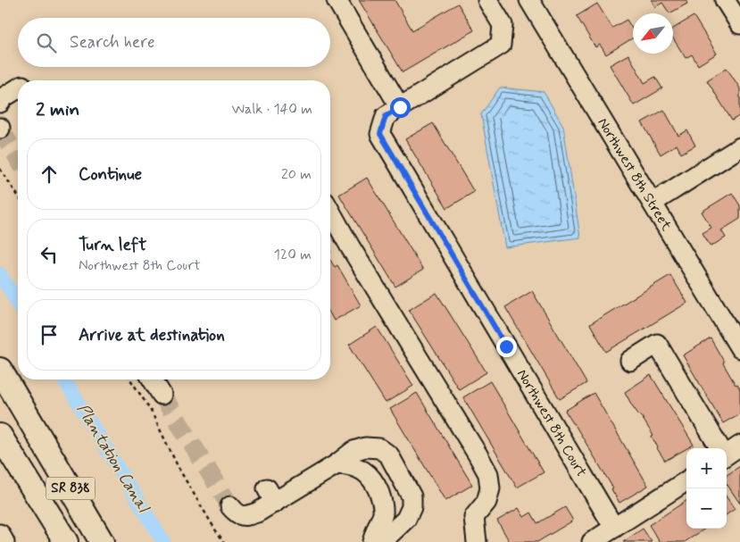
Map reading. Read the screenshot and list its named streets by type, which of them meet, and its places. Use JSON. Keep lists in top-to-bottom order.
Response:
{
  "streets": {
    "main road": ["SR 838"],
    "street": ["Northwest 8th Street", "Northwest 8th Court"]
  },
  "water": ["Plantation Canal"],
  "north": "bottom left",
  "page": {
    "search": "Search here",
    "heading": ["2 min", "Walk · 140 m"],
    "list": [
      ["Continue", "20 m"],
      ["Turn left", "Northwest 8th Court", "120 m"],
      "Arrive at destination"
    ],
    "map_buttons": ["+", "−"]
  }
}
